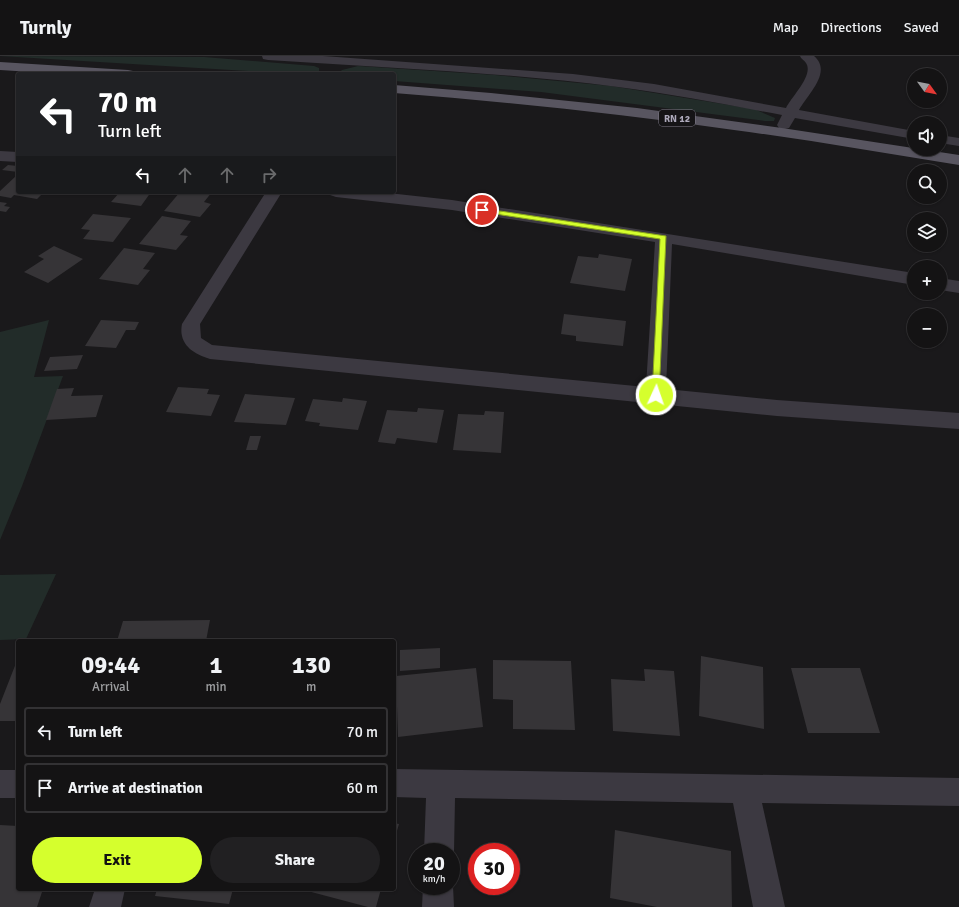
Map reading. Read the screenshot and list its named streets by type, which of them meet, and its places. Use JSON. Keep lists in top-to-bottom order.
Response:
{
  "streets": {
    "main road": ["RN 12"]
  },
  "north": "bottom right",
  "page": {
    "header": "Turnly",
    "nav": ["Map", "Directions", "Saved"],
    "map_buttons": ["+", "−"],
    "turn": ["70 m", "Turn left"],
    "eta": [
      "09:44",
      "Arrival",
      "1",
      "min",
      "130",
      "m"
    ],
    "list": [
      {
        "name": "Turn left",
        "value": "70 m"
      },
      {
        "name": "Arrive at destination",
        "value": "60 m"
      }
    ],
    "buttons": ["Exit", "Share"],
    "speed": "20 km/h",
    "limit": "30"
  }
}
